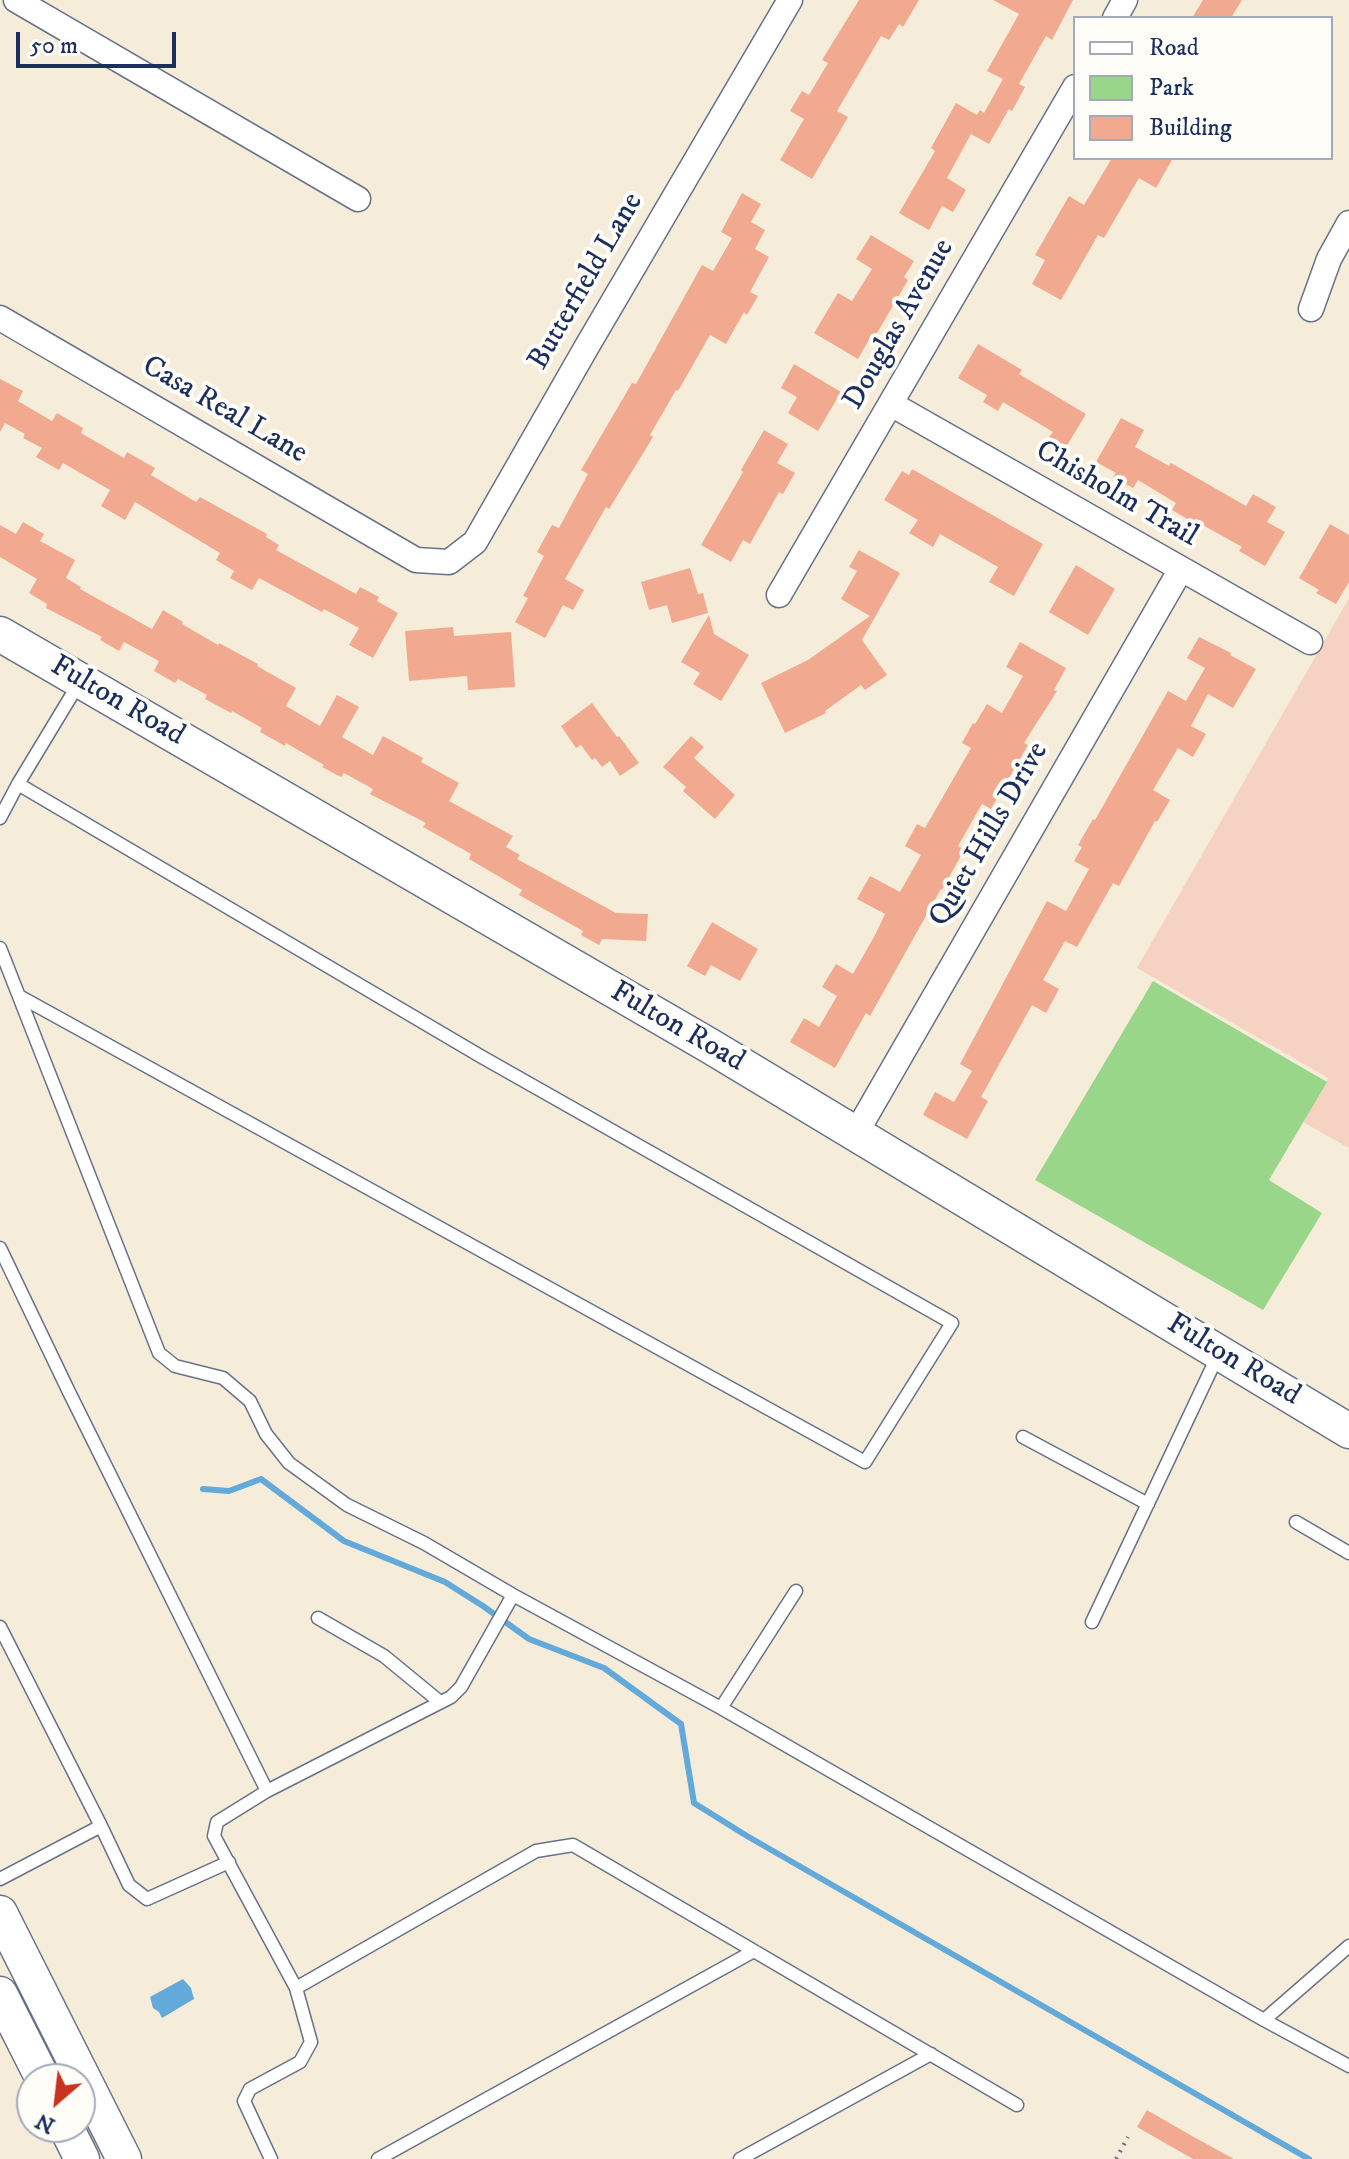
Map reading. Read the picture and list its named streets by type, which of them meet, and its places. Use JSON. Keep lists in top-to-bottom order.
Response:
{
  "streets": {
    "street": [
      "Butterfield Lane",
      "Douglas Avenue",
      "Casa Real Lane",
      "Chisholm Trail",
      "Fulton Road",
      "Quiet Hills Drive"
    ]
  },
  "crossings": [
    ["Butterfield Lane", "Casa Real Lane"],
    ["Douglas Avenue", "Chisholm Trail"],
    ["Chisholm Trail", "Quiet Hills Drive"],
    ["Fulton Road", "Quiet Hills Drive"]
  ],
  "legend": ["Road", "Park", "Building"],
  "scale_bar": "50 m",
  "north": "bottom left"
}
